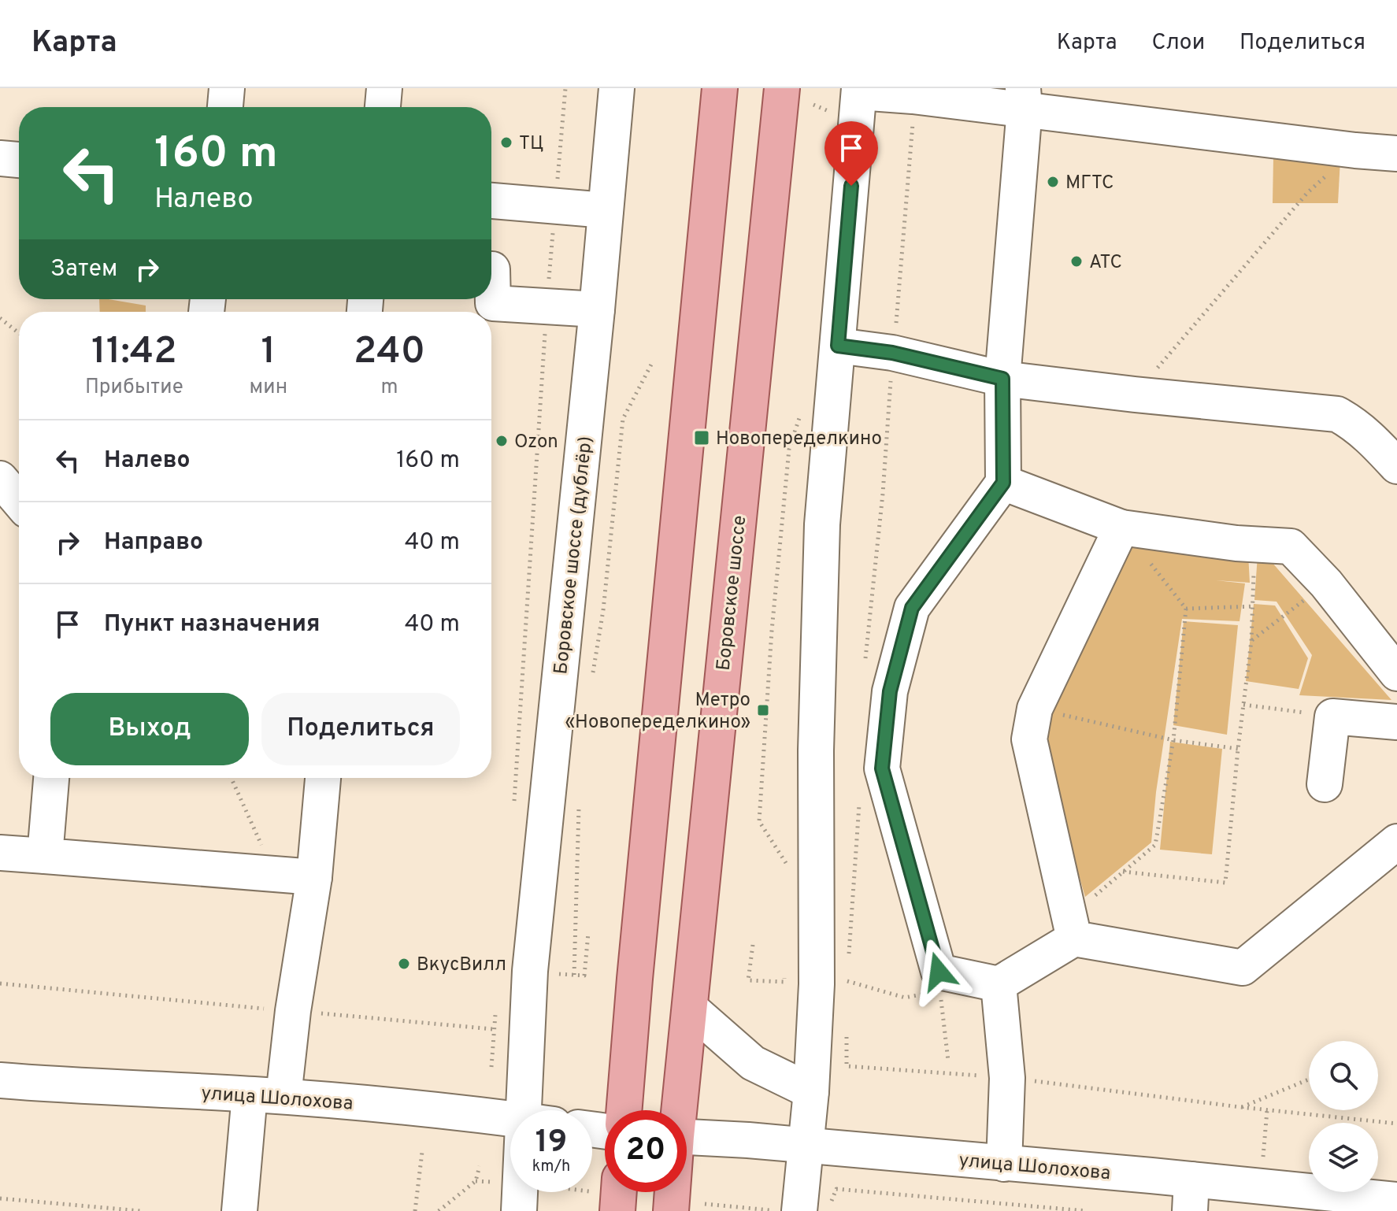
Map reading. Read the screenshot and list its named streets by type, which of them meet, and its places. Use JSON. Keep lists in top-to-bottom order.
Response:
{
  "streets": {
    "main road": ["Боровское шоссе"],
    "street": ["Боровское шоссе (дублёр)", "улица Шолохова"]
  },
  "places": {
    "other": [
      "ТЦ",
      "МГТС",
      "АТС",
      "Ozon",
      "ВкусВилл"
    ],
    "transit": ["Новопеределкино", "Метро «Новопеределкино»"]
  },
  "page": {
    "header": "Карта",
    "nav": ["Карта", "Слои", "Поделиться"],
    "turn": ["160 m", "Налево"],
    "then": "Затем",
    "eta": [
      "11:42",
      "Прибытие",
      "1",
      "мин",
      "240",
      "m"
    ],
    "list": [
      {
        "name": "Налево",
        "value": "160 m"
      },
      {
        "name": "Направо",
        "value": "40 m"
      },
      {
        "name": "Пункт назначения",
        "value": "40 m"
      }
    ],
    "buttons": ["Выход", "Поделиться"],
    "speed": "19 km/h",
    "limit": "20"
  }
}
